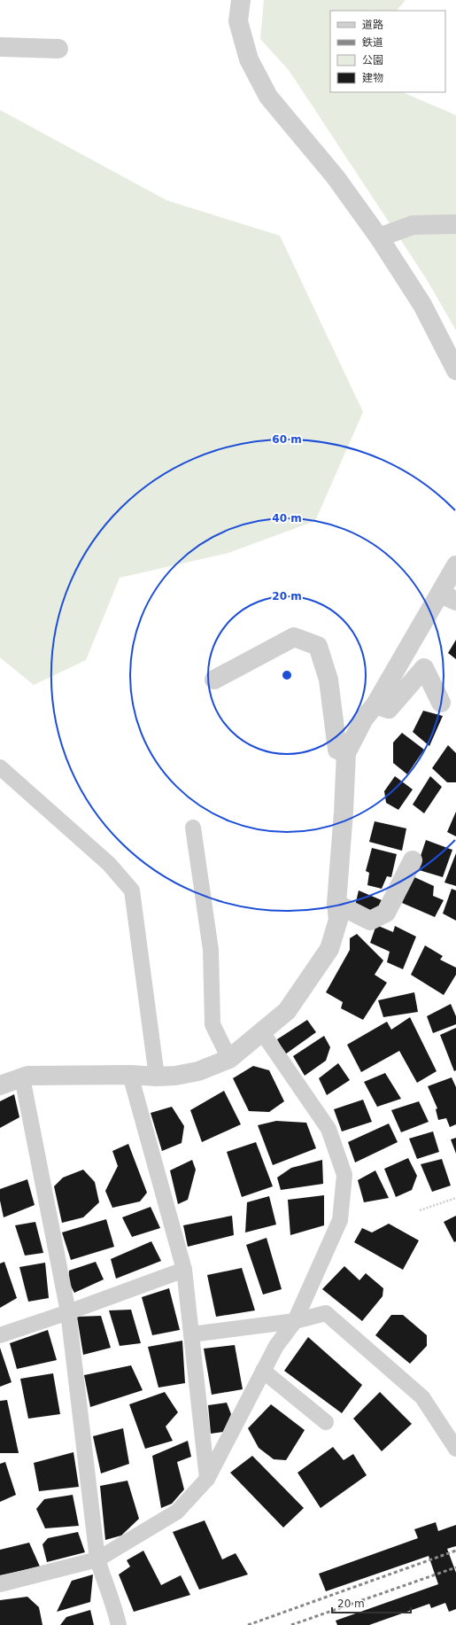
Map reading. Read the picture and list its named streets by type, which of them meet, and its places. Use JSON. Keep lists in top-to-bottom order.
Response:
{
  "legend": [
    "道路",
    "鉄道",
    "公園",
    "建物"
  ],
  "scale_bar": "20 m",
  "rings": ["60 m", "40 m", "20 m"]
}
